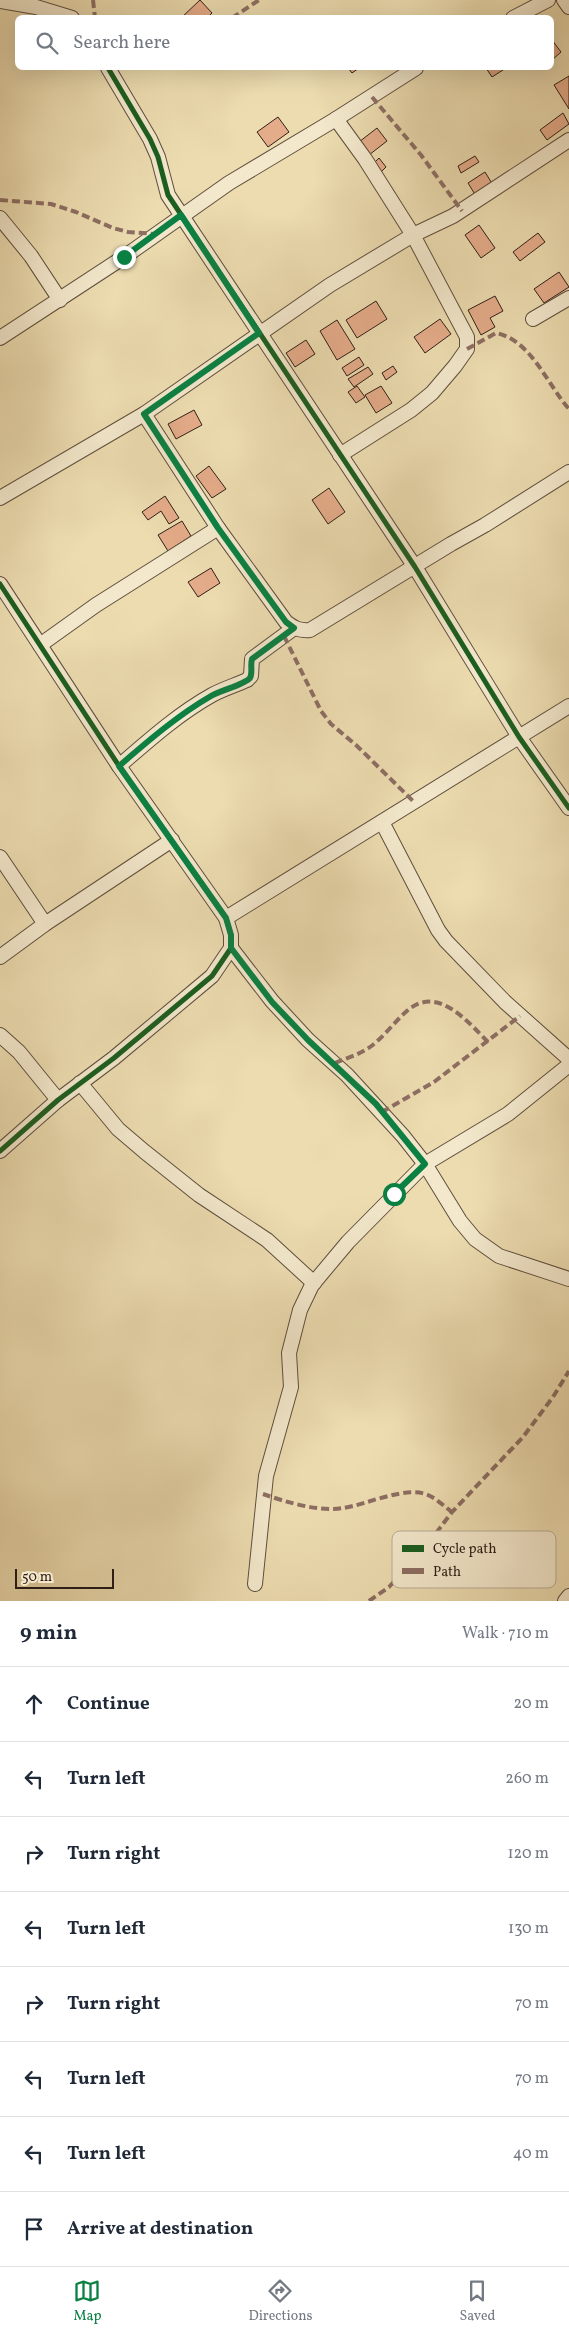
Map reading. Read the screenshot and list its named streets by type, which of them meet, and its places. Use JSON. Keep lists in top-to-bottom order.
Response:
{
  "legend": ["Cycle path", "Path"],
  "scale_bar": "50 m",
  "page": {
    "search": "Search here",
    "scale": "50 m",
    "heading": ["9 min", "Walk · 710 m"],
    "list": [
      ["Continue", "20 m"],
      ["Turn left", "260 m"],
      ["Turn right", "120 m"],
      ["Turn left", "130 m"],
      ["Turn right", "70 m"],
      ["Turn left", "70 m"],
      ["Turn left", "40 m"],
      "Arrive at destination"
    ],
    "nav": ["Map", "Directions", "Saved"]
  }
}
